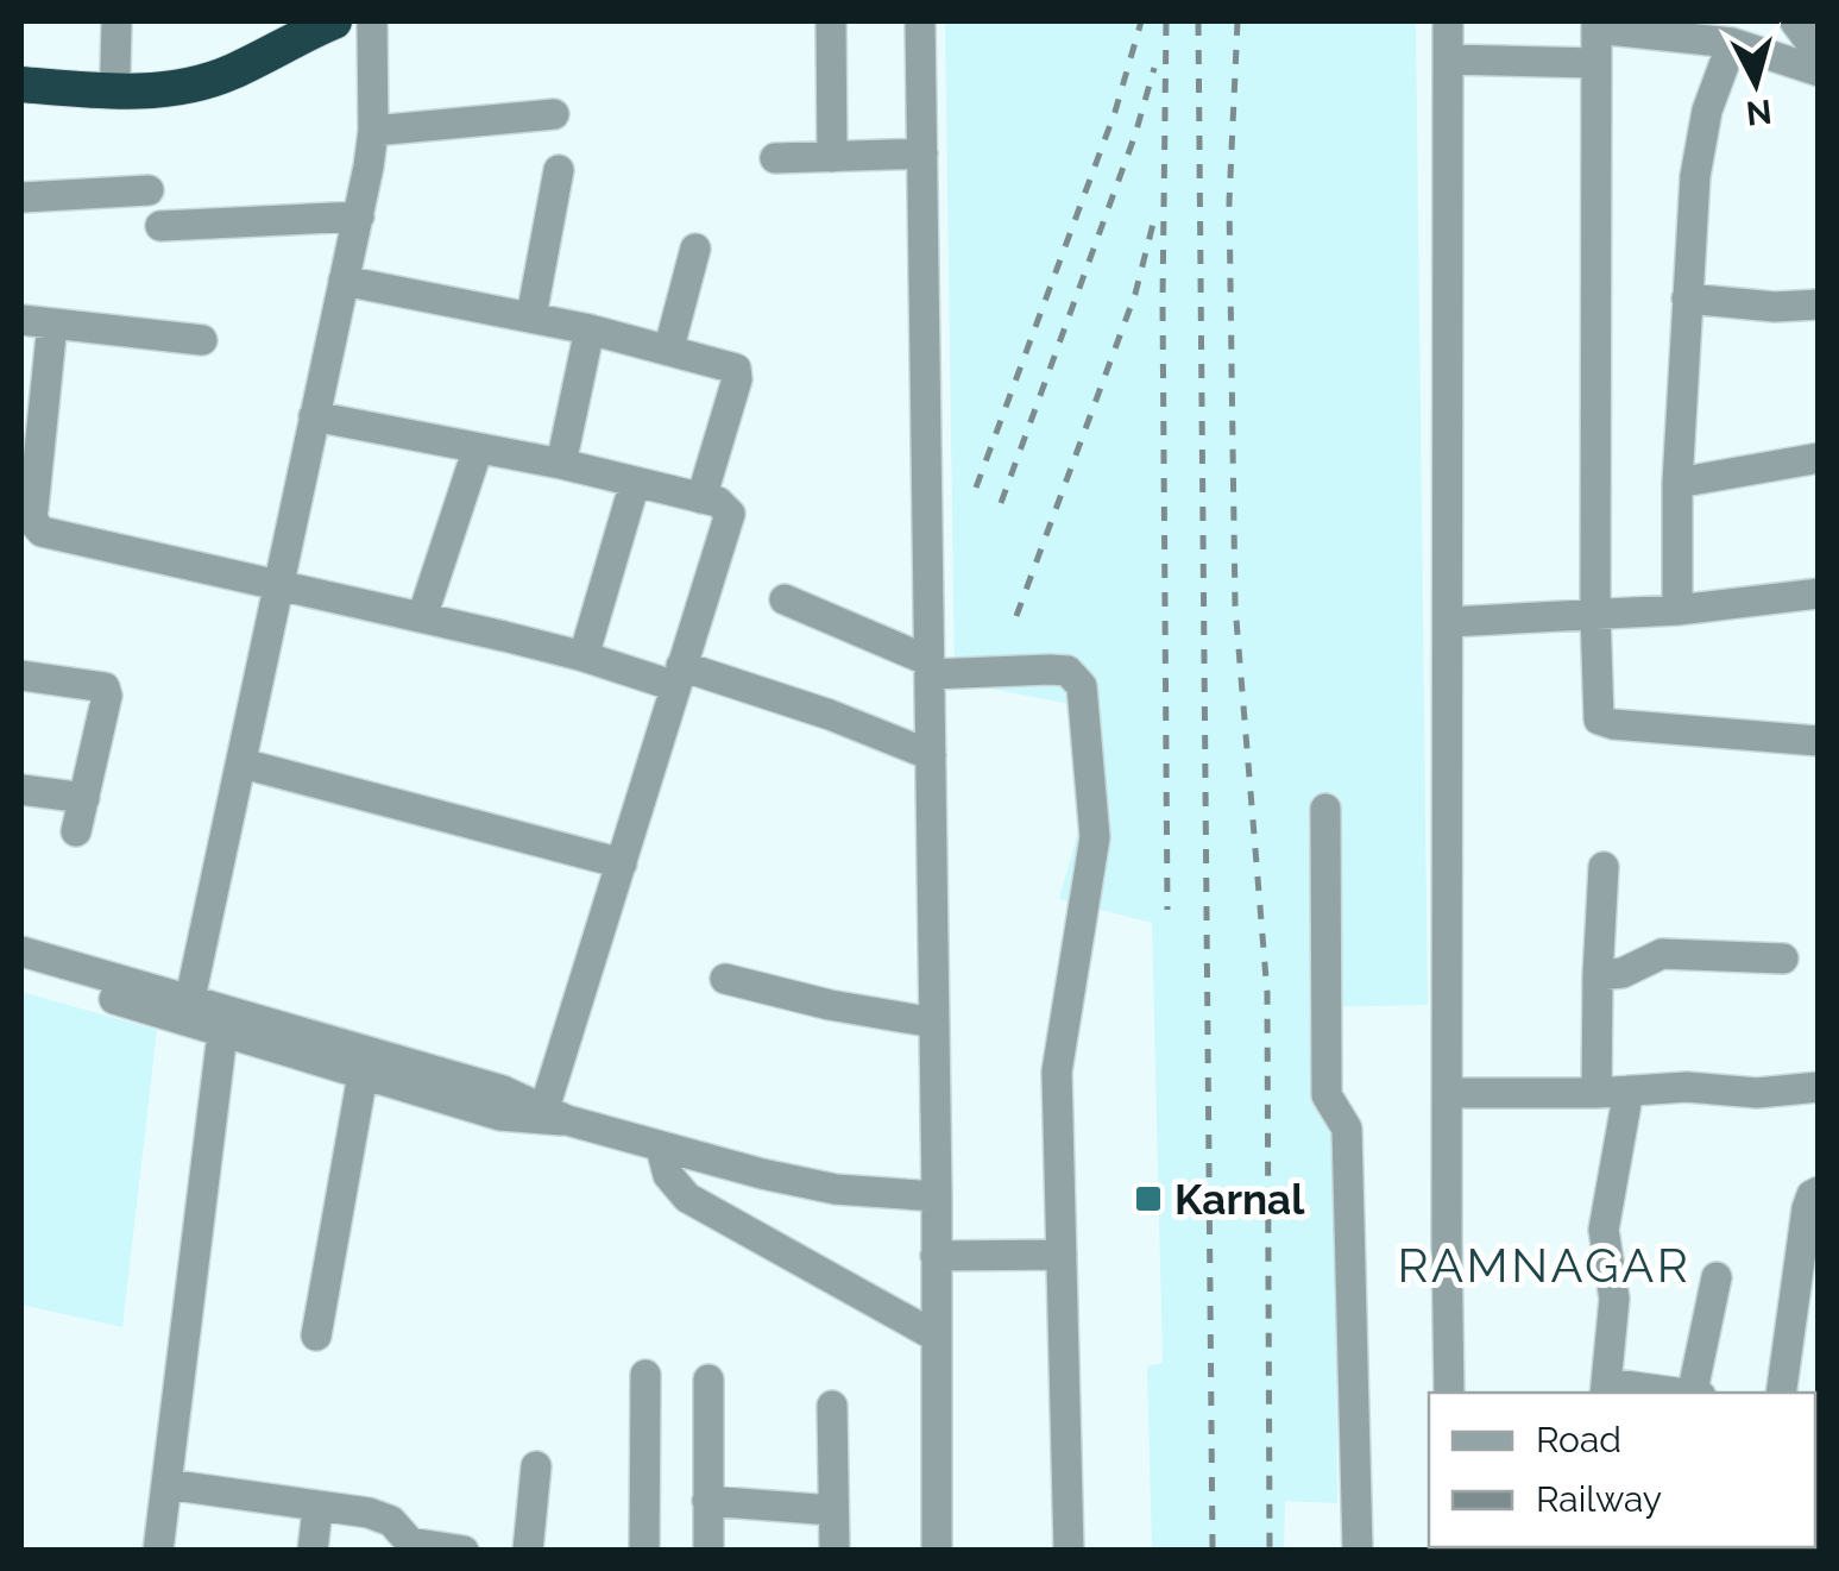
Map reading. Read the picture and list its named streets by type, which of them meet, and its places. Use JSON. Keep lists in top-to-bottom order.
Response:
{
  "districts": ["RAMNAGAR"],
  "places": {
    "transit": ["Karnal"]
  },
  "legend": ["Road", "Railway"],
  "north": "bottom"
}
